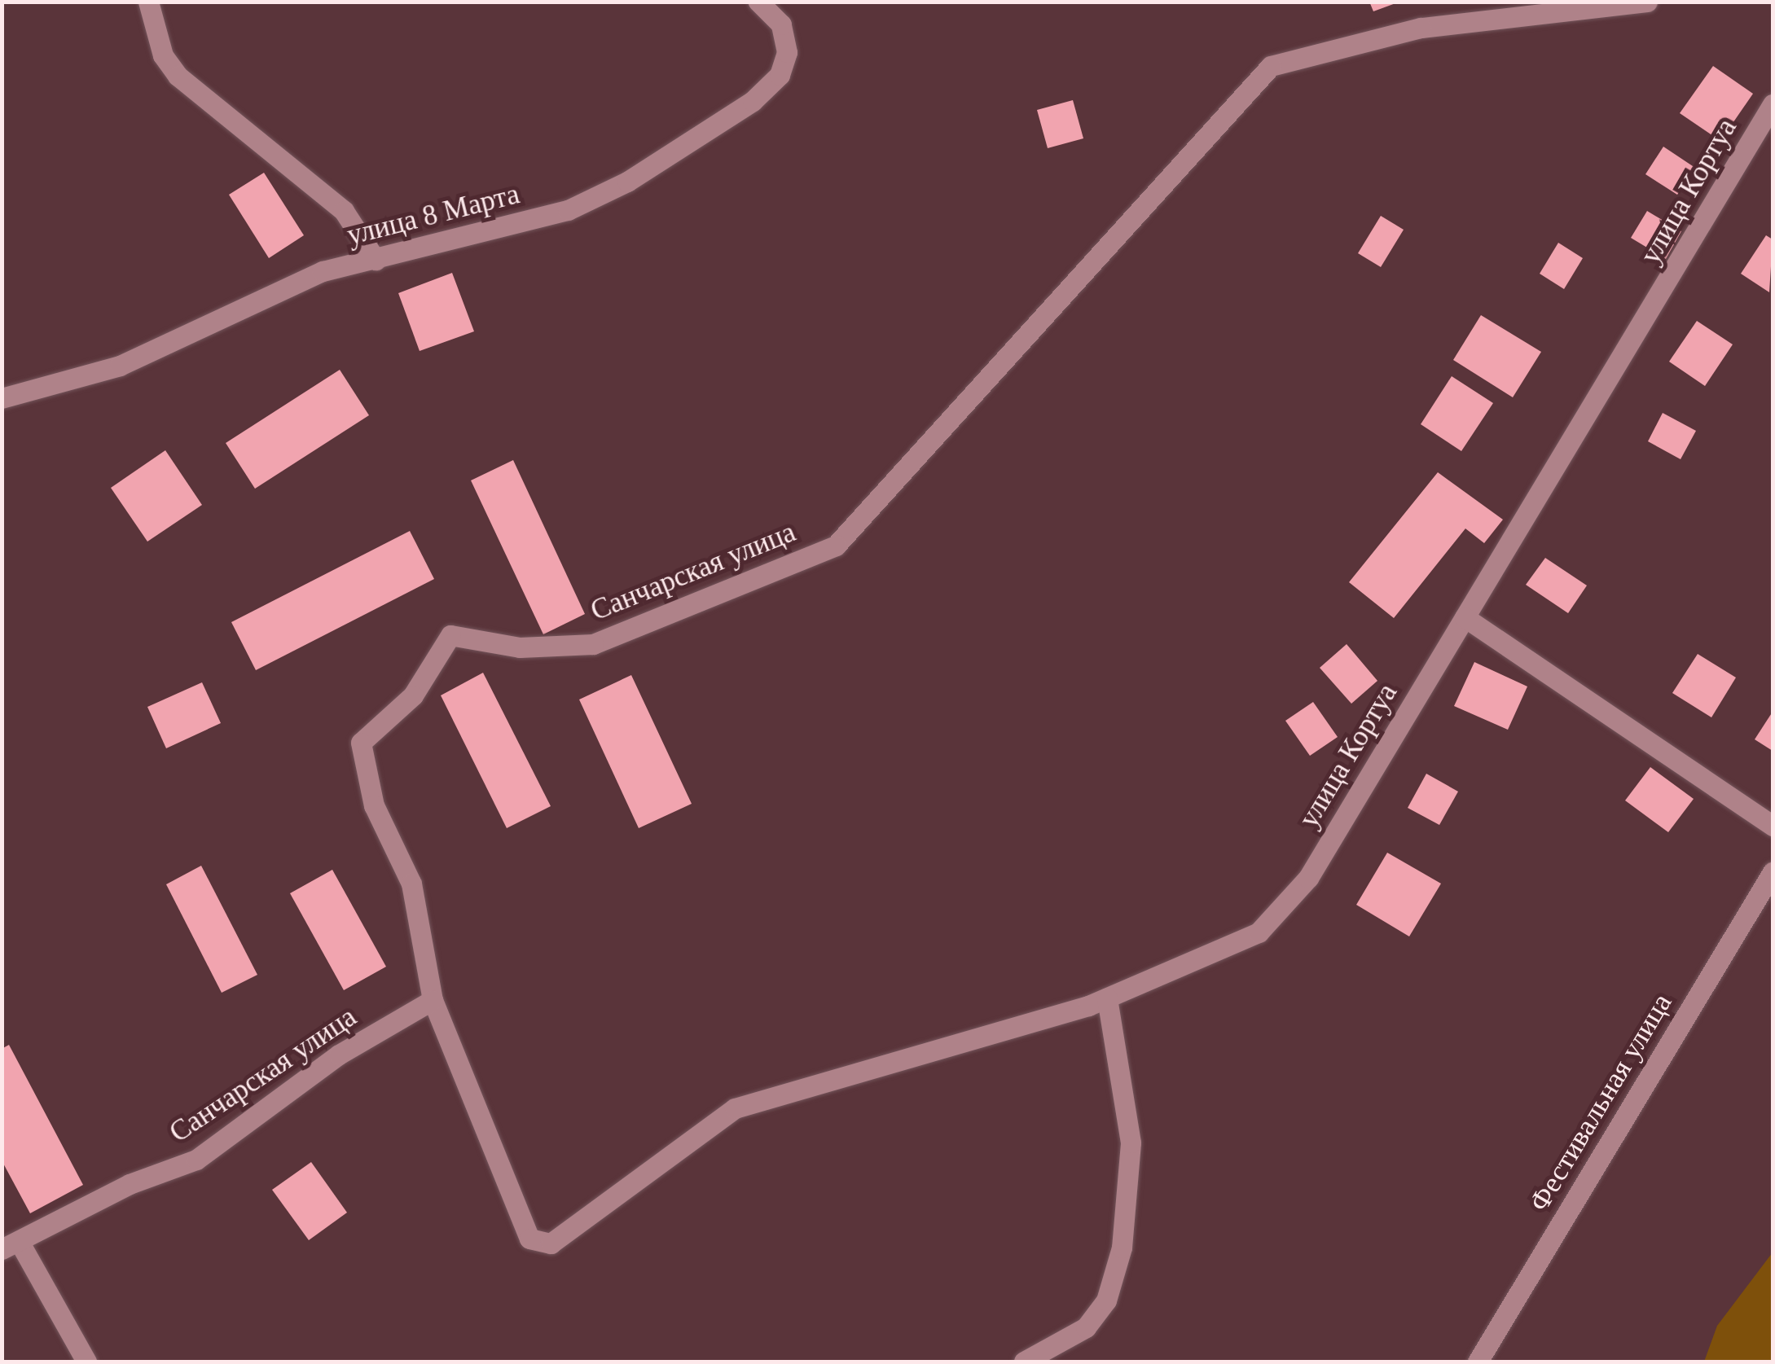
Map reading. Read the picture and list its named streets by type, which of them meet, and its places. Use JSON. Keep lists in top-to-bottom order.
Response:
{
  "streets": {
    "street": [
      "улица Кортуа",
      "улица 8 Марта",
      "Санчарская улица",
      "Фестивальная улица"
    ]
  },
  "crossings": [
    ["улица Кортуа", "Санчарская улица"]
  ]
}
